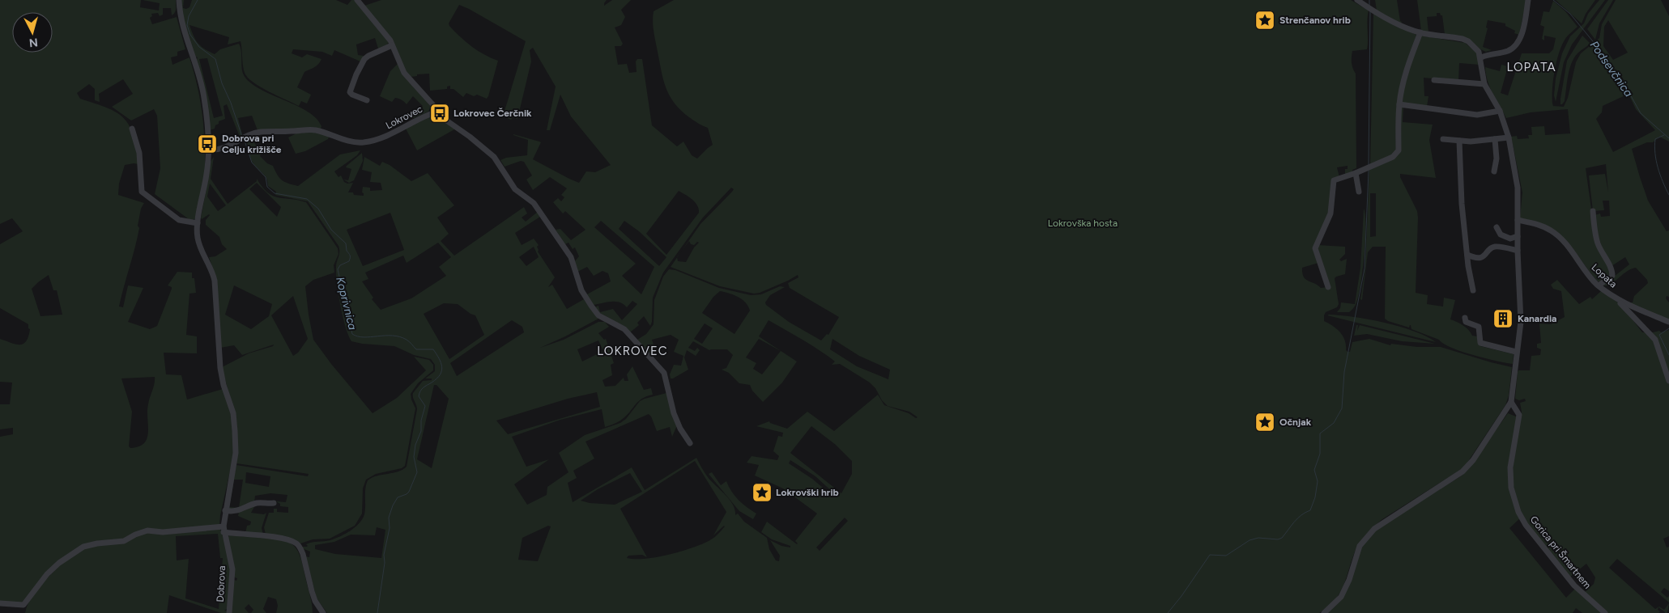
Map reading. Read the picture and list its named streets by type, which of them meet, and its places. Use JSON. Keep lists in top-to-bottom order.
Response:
{
  "streets": {
    "street": [
      "Lokrovec",
      "Lopata",
      "Gorica pri Šmartnem",
      "Dobrova"
    ]
  },
  "districts": ["LOPATA", "LOKROVEC"],
  "water": ["Podsevčnica", "Koprivnica"],
  "parks": ["Lokrovška hosta"],
  "places": {
    "place": ["Strenčanov hrib", "Očnjak", "Lokrovški hrib"],
    "bus stop": ["Lokrovec Čerčnik", "Dobrova pri Celju križišče"],
    "building": ["Kanardia"]
  },
  "north": "bottom"
}
